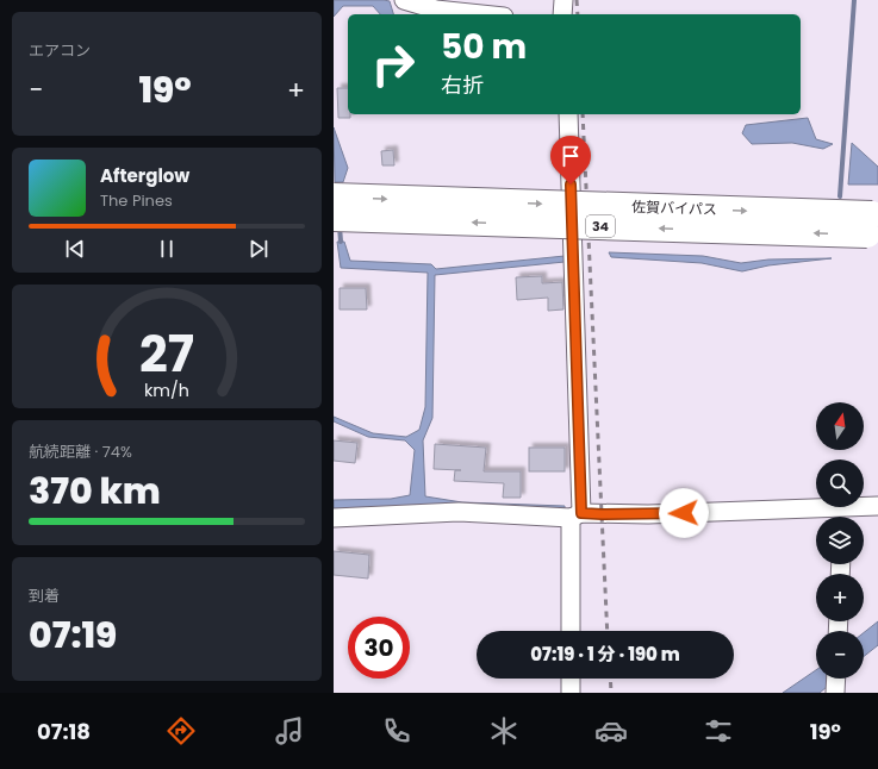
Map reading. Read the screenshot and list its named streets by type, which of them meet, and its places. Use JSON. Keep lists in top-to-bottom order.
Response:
{
  "streets": {
    "highway": ["佐賀バイパス", "34"]
  },
  "north": "top",
  "page": {
    "tile": [
      "エアコン",
      ["航続距離 · 74%", "370 km"],
      ["到着", "07:19"]
    ],
    "turn": ["50 m", "右折"],
    "heat": ["−", "19°", "+"],
    "song": ["Afterglow", "The Pines"],
    "map_buttons": ["+", "−"],
    "limit": "30",
    "trip": "07:19 · 1 分 · 190 m",
    "tabs": ["07:18", "19°"],
    "gauge": ["27", "km/h"]
  }
}
